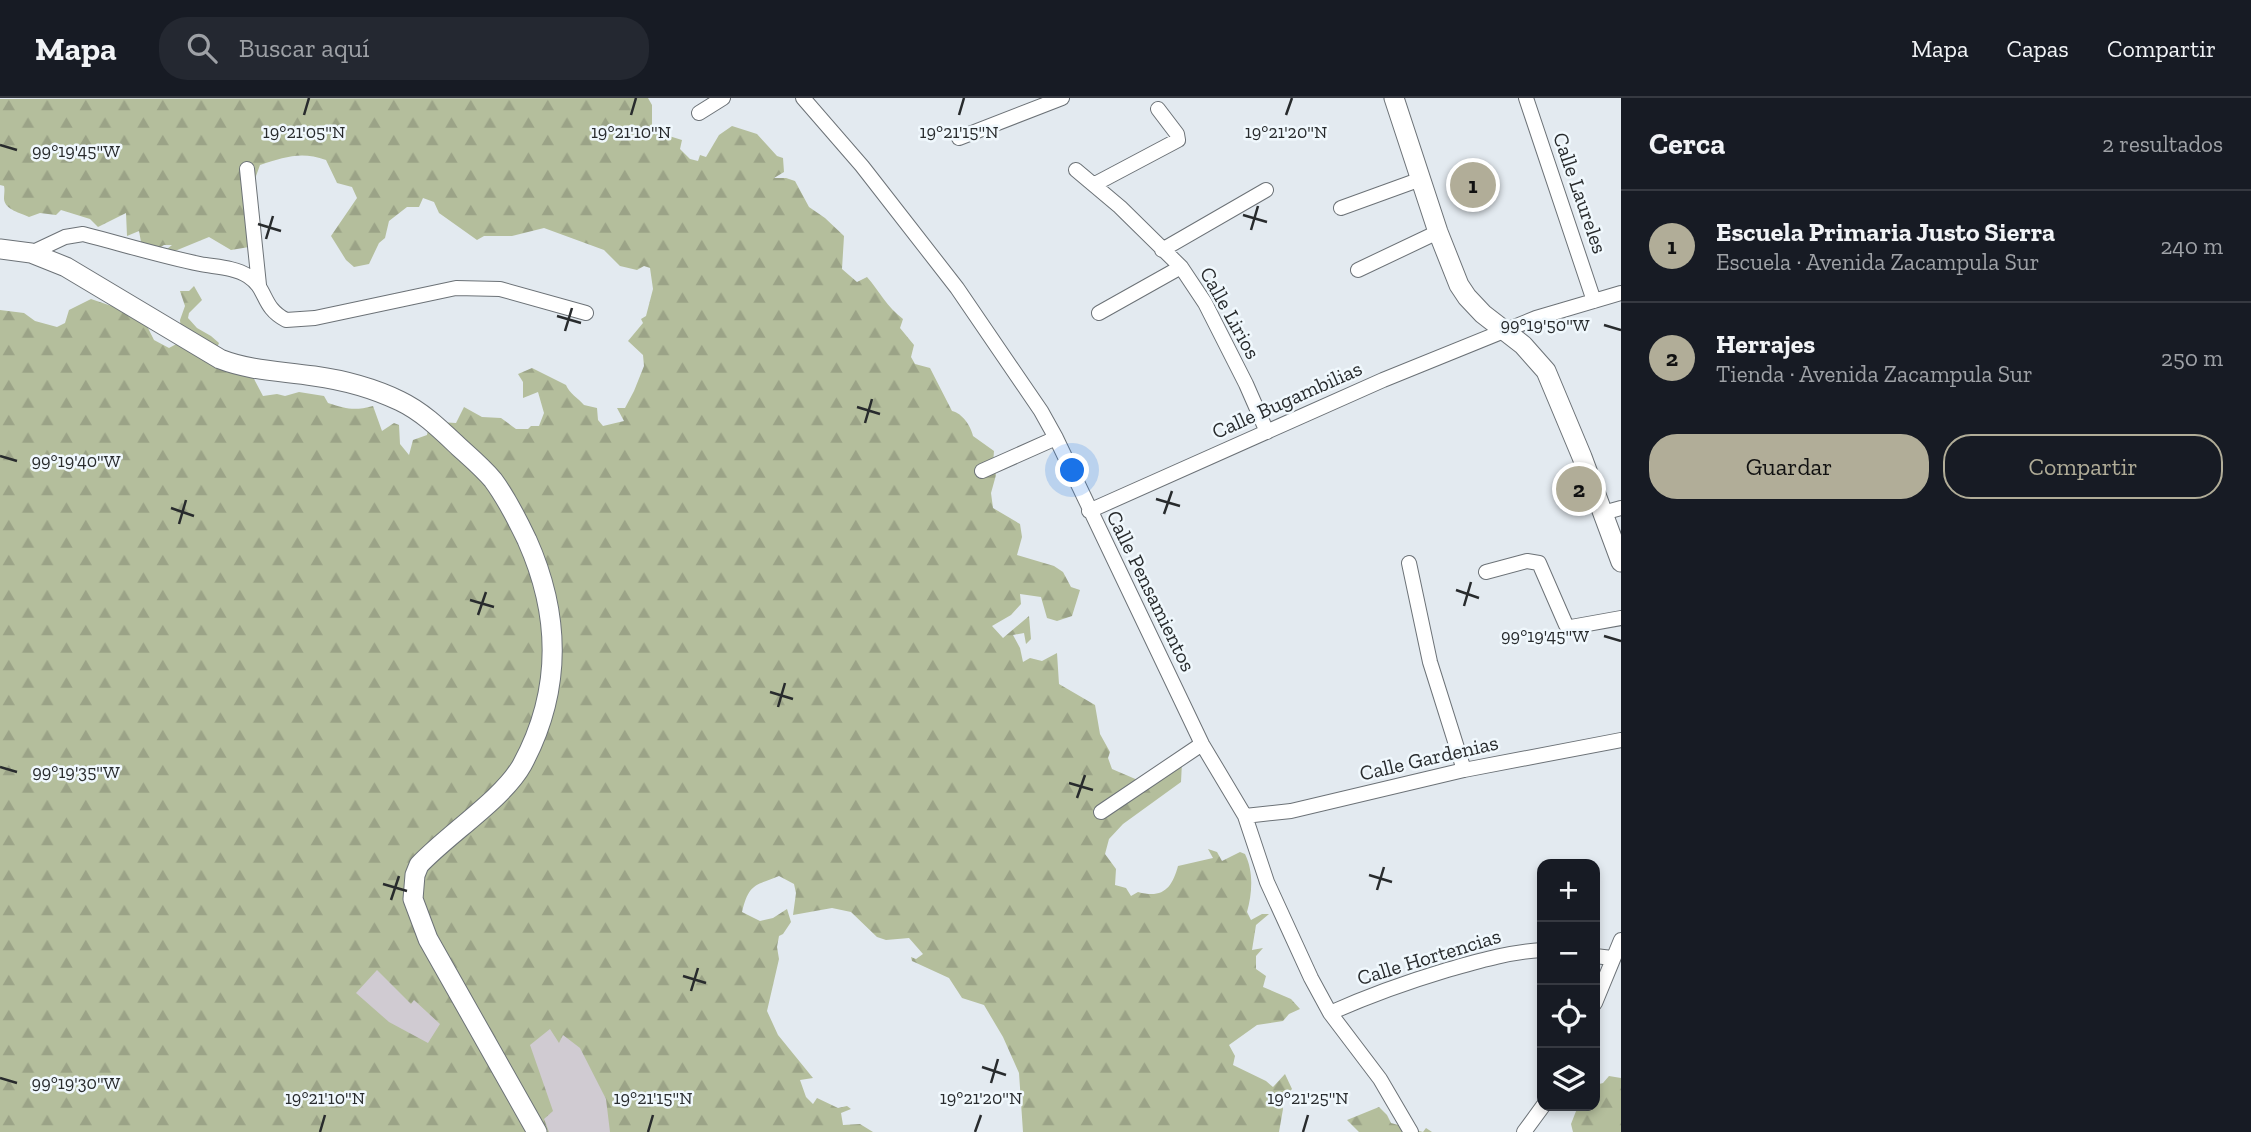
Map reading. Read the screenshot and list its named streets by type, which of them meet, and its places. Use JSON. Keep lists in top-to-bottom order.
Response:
{
  "streets": {
    "street": [
      "Calle Laureles",
      "Calle Lirios",
      "Calle Bugambilias",
      "Calle Pensamientos",
      "Calle Gardenias",
      "Calle Hortencias"
    ]
  },
  "crossings": [
    ["Calle Laureles", "Calle Bugambilias"],
    ["Calle Lirios", "Calle Bugambilias"],
    ["Calle Bugambilias", "Calle Pensamientos"],
    ["Calle Pensamientos", "Calle Gardenias"],
    ["Calle Pensamientos", "Calle Hortencias"]
  ],
  "page": {
    "header": "Mapa",
    "search": "Buscar aquí",
    "nav": ["Mapa", "Capas", "Compartir"],
    "heading": ["Cerca", "2 resultados"],
    "pins": ["1", "2"],
    "list": [
      {
        "mark": "1",
        "name": "Escuela Primaria Justo Sierra",
        "note": "Escuela · Avenida Zacampula Sur",
        "value": "240 m"
      },
      {
        "mark": "2",
        "name": "Herrajes",
        "note": "Tienda · Avenida Zacampula Sur",
        "value": "250 m"
      }
    ],
    "buttons": ["Guardar", "Compartir"],
    "map_buttons": ["+", "−"]
  },
  "coordinates": [
    "19°21'05\"N",
    "19°21'10\"N",
    "19°21'15\"N",
    "19°21'20\"N",
    "99°19'45\"W",
    "99°19'50\"W",
    "99°19'40\"W",
    "99°19'35\"W",
    "99°19'30\"W",
    "19°21'25\"N"
  ]
}
